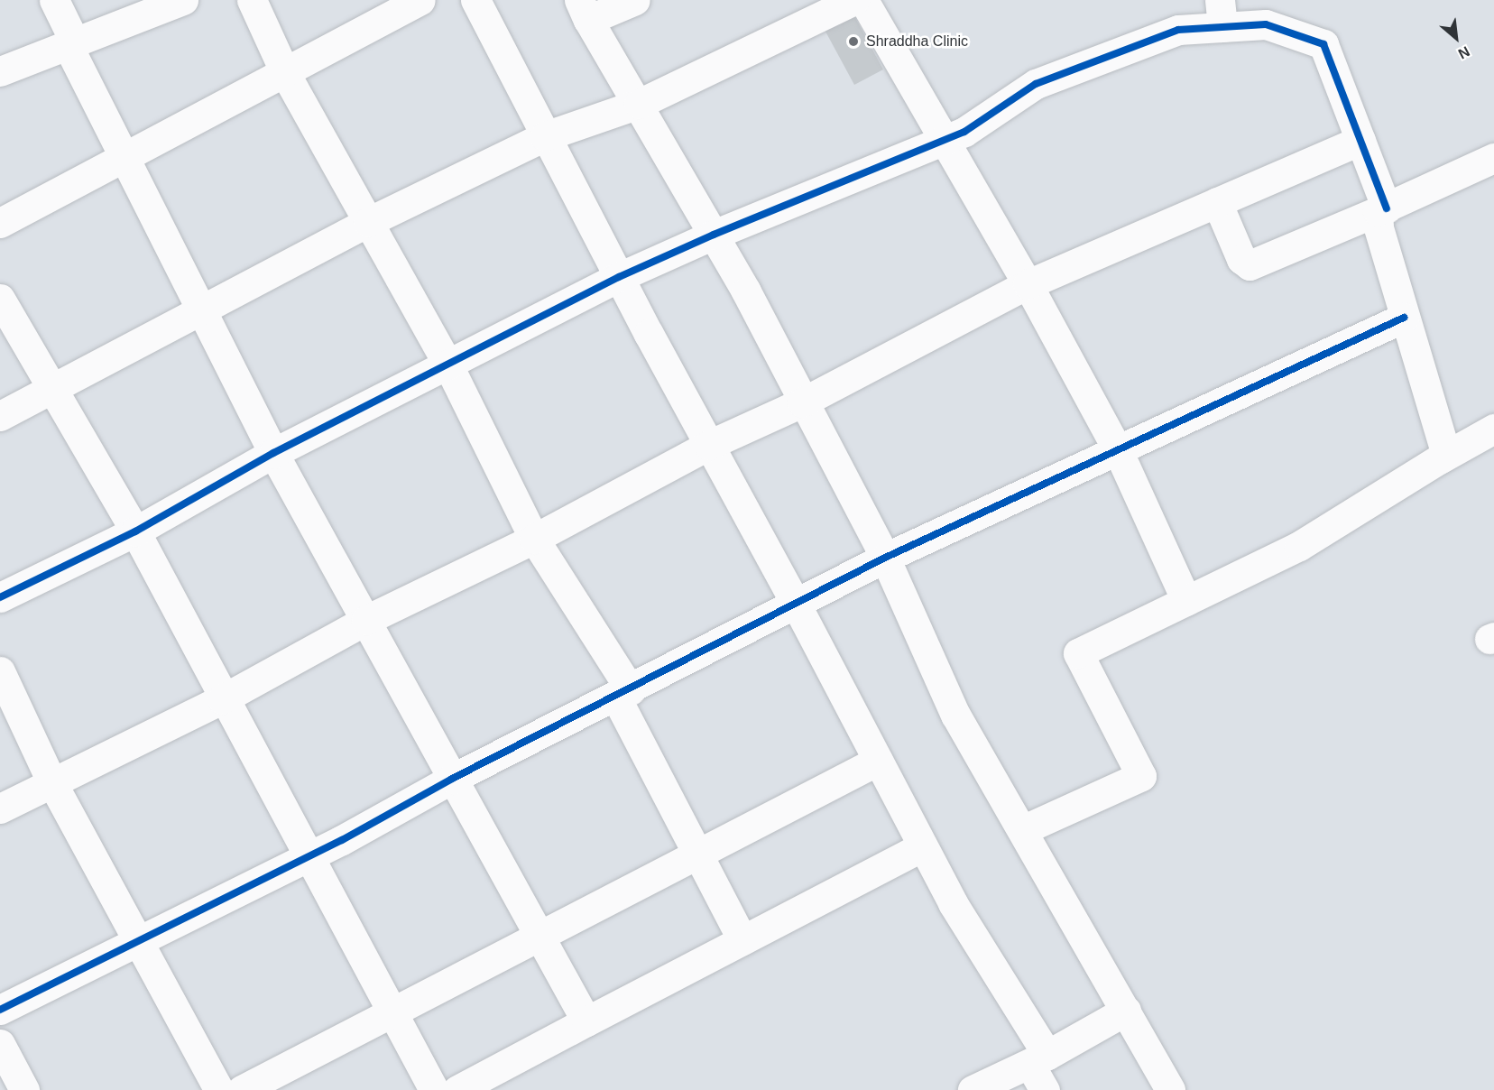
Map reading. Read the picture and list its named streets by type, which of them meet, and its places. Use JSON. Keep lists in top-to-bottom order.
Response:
{
  "places": ["Shraddha Clinic"],
  "north": "bottom right"
}
